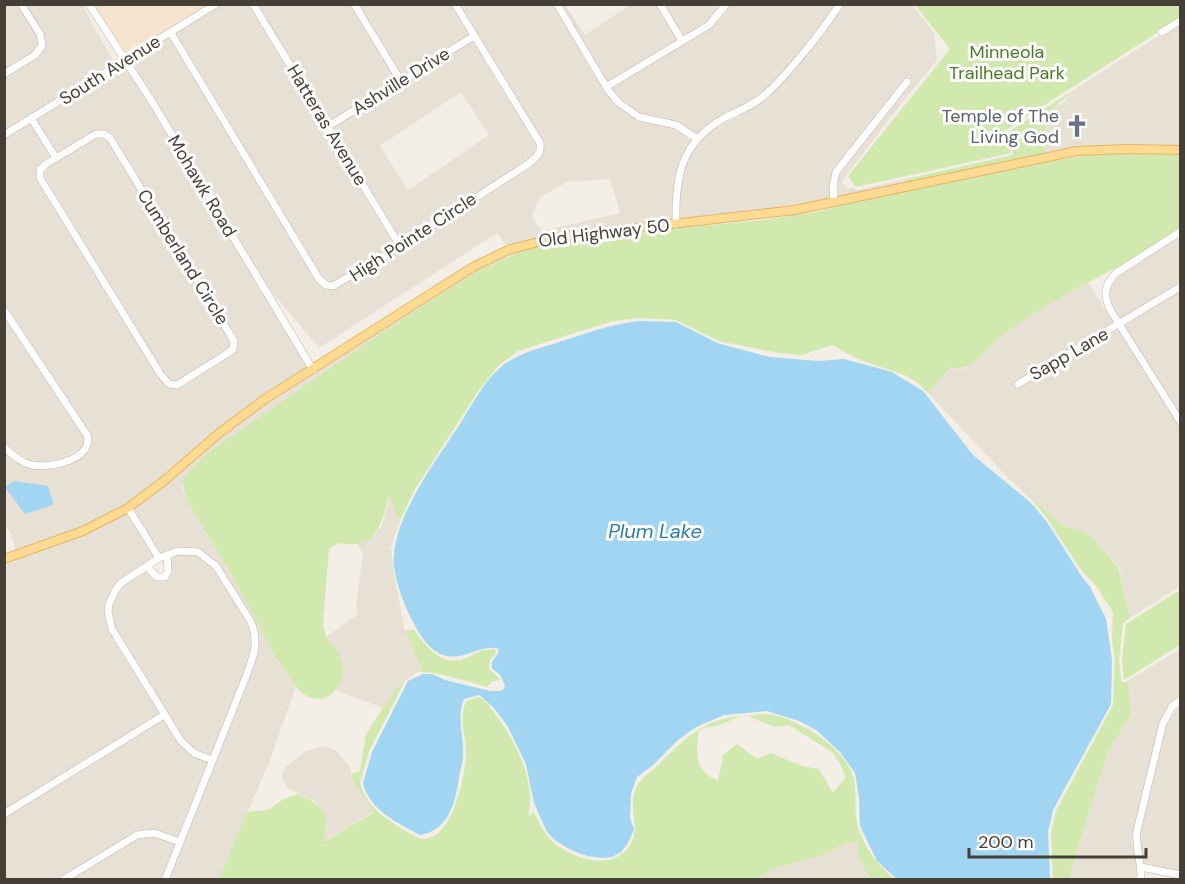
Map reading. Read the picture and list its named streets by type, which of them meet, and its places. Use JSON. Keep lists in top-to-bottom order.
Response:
{
  "streets": {
    "main road": ["Old Highway 50"],
    "street": [
      "South Avenue",
      "Ashville Drive",
      "Hatteras Avenue",
      "Mohawk Road",
      "High Pointe Circle",
      "Cumberland Circle",
      "Sapp Lane"
    ]
  },
  "crossings": [
    ["South Avenue", "Mohawk Road"],
    ["South Avenue", "High Pointe Circle"],
    ["Ashville Drive", "Hatteras Avenue"],
    ["Ashville Drive", "High Pointe Circle"],
    ["Hatteras Avenue", "High Pointe Circle"],
    ["Mohawk Road", "Old Highway 50"]
  ],
  "water": ["Plum Lake"],
  "parks": ["Minneola Trailhead Park"],
  "places": {
    "church": ["Temple of The Living God"]
  },
  "scale_bar": "200 m"
}
